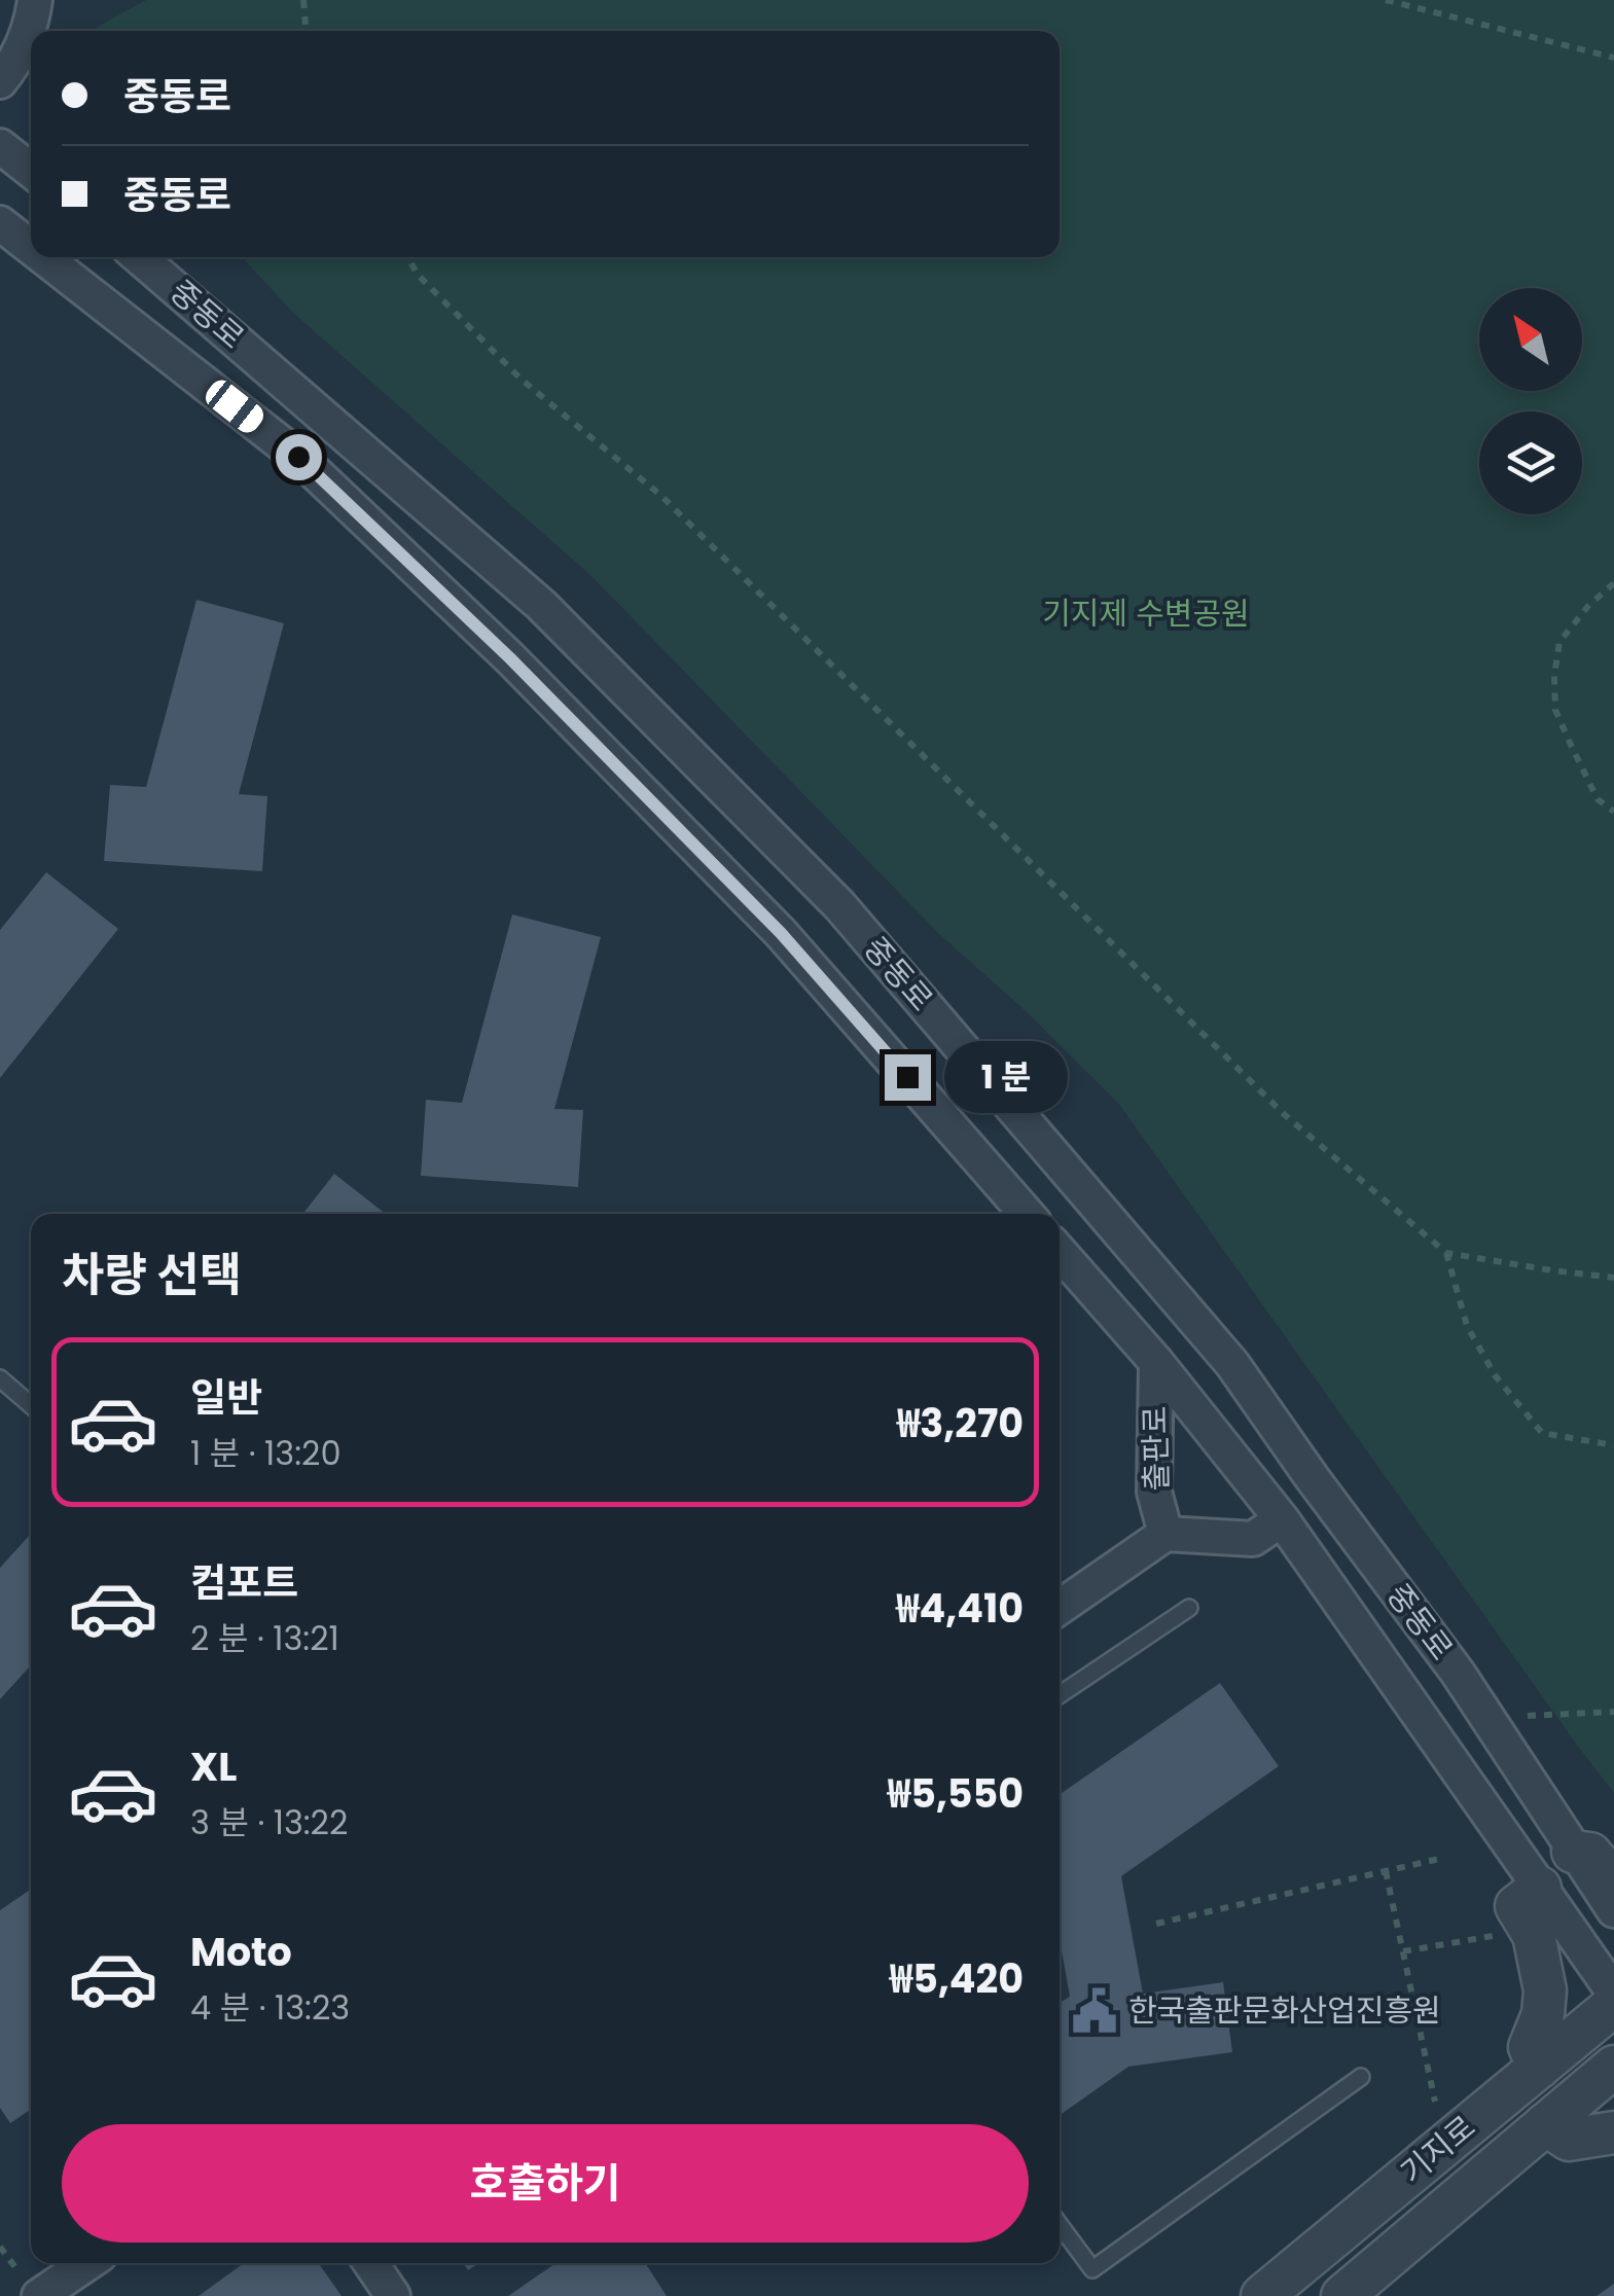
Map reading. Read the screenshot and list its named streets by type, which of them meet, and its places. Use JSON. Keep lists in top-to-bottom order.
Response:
{
  "streets": {
    "street": ["중동로", "출판로", "기지로"]
  },
  "crossings": [
    ["중동로", "출판로"]
  ],
  "parks": ["기지제 수변공원"],
  "places": {
    "public building": ["한국출판문화산업진흥원"]
  },
  "north": "top left",
  "page": {
    "banner": ["중동로", "중동로"],
    "bubble": "1 분",
    "heading": "차량 선택",
    "list": [
      {
        "name": "일반",
        "note": "1 분 · 13:20",
        "value": "₩3,270"
      },
      {
        "name": "컴포트",
        "note": "2 분 · 13:21",
        "value": "₩4,410"
      },
      {
        "name": "XL",
        "note": "3 분 · 13:22",
        "value": "₩5,550"
      },
      {
        "name": "Moto",
        "note": "4 분 · 13:23",
        "value": "₩5,420"
      }
    ],
    "buttons": "호출하기"
  }
}
